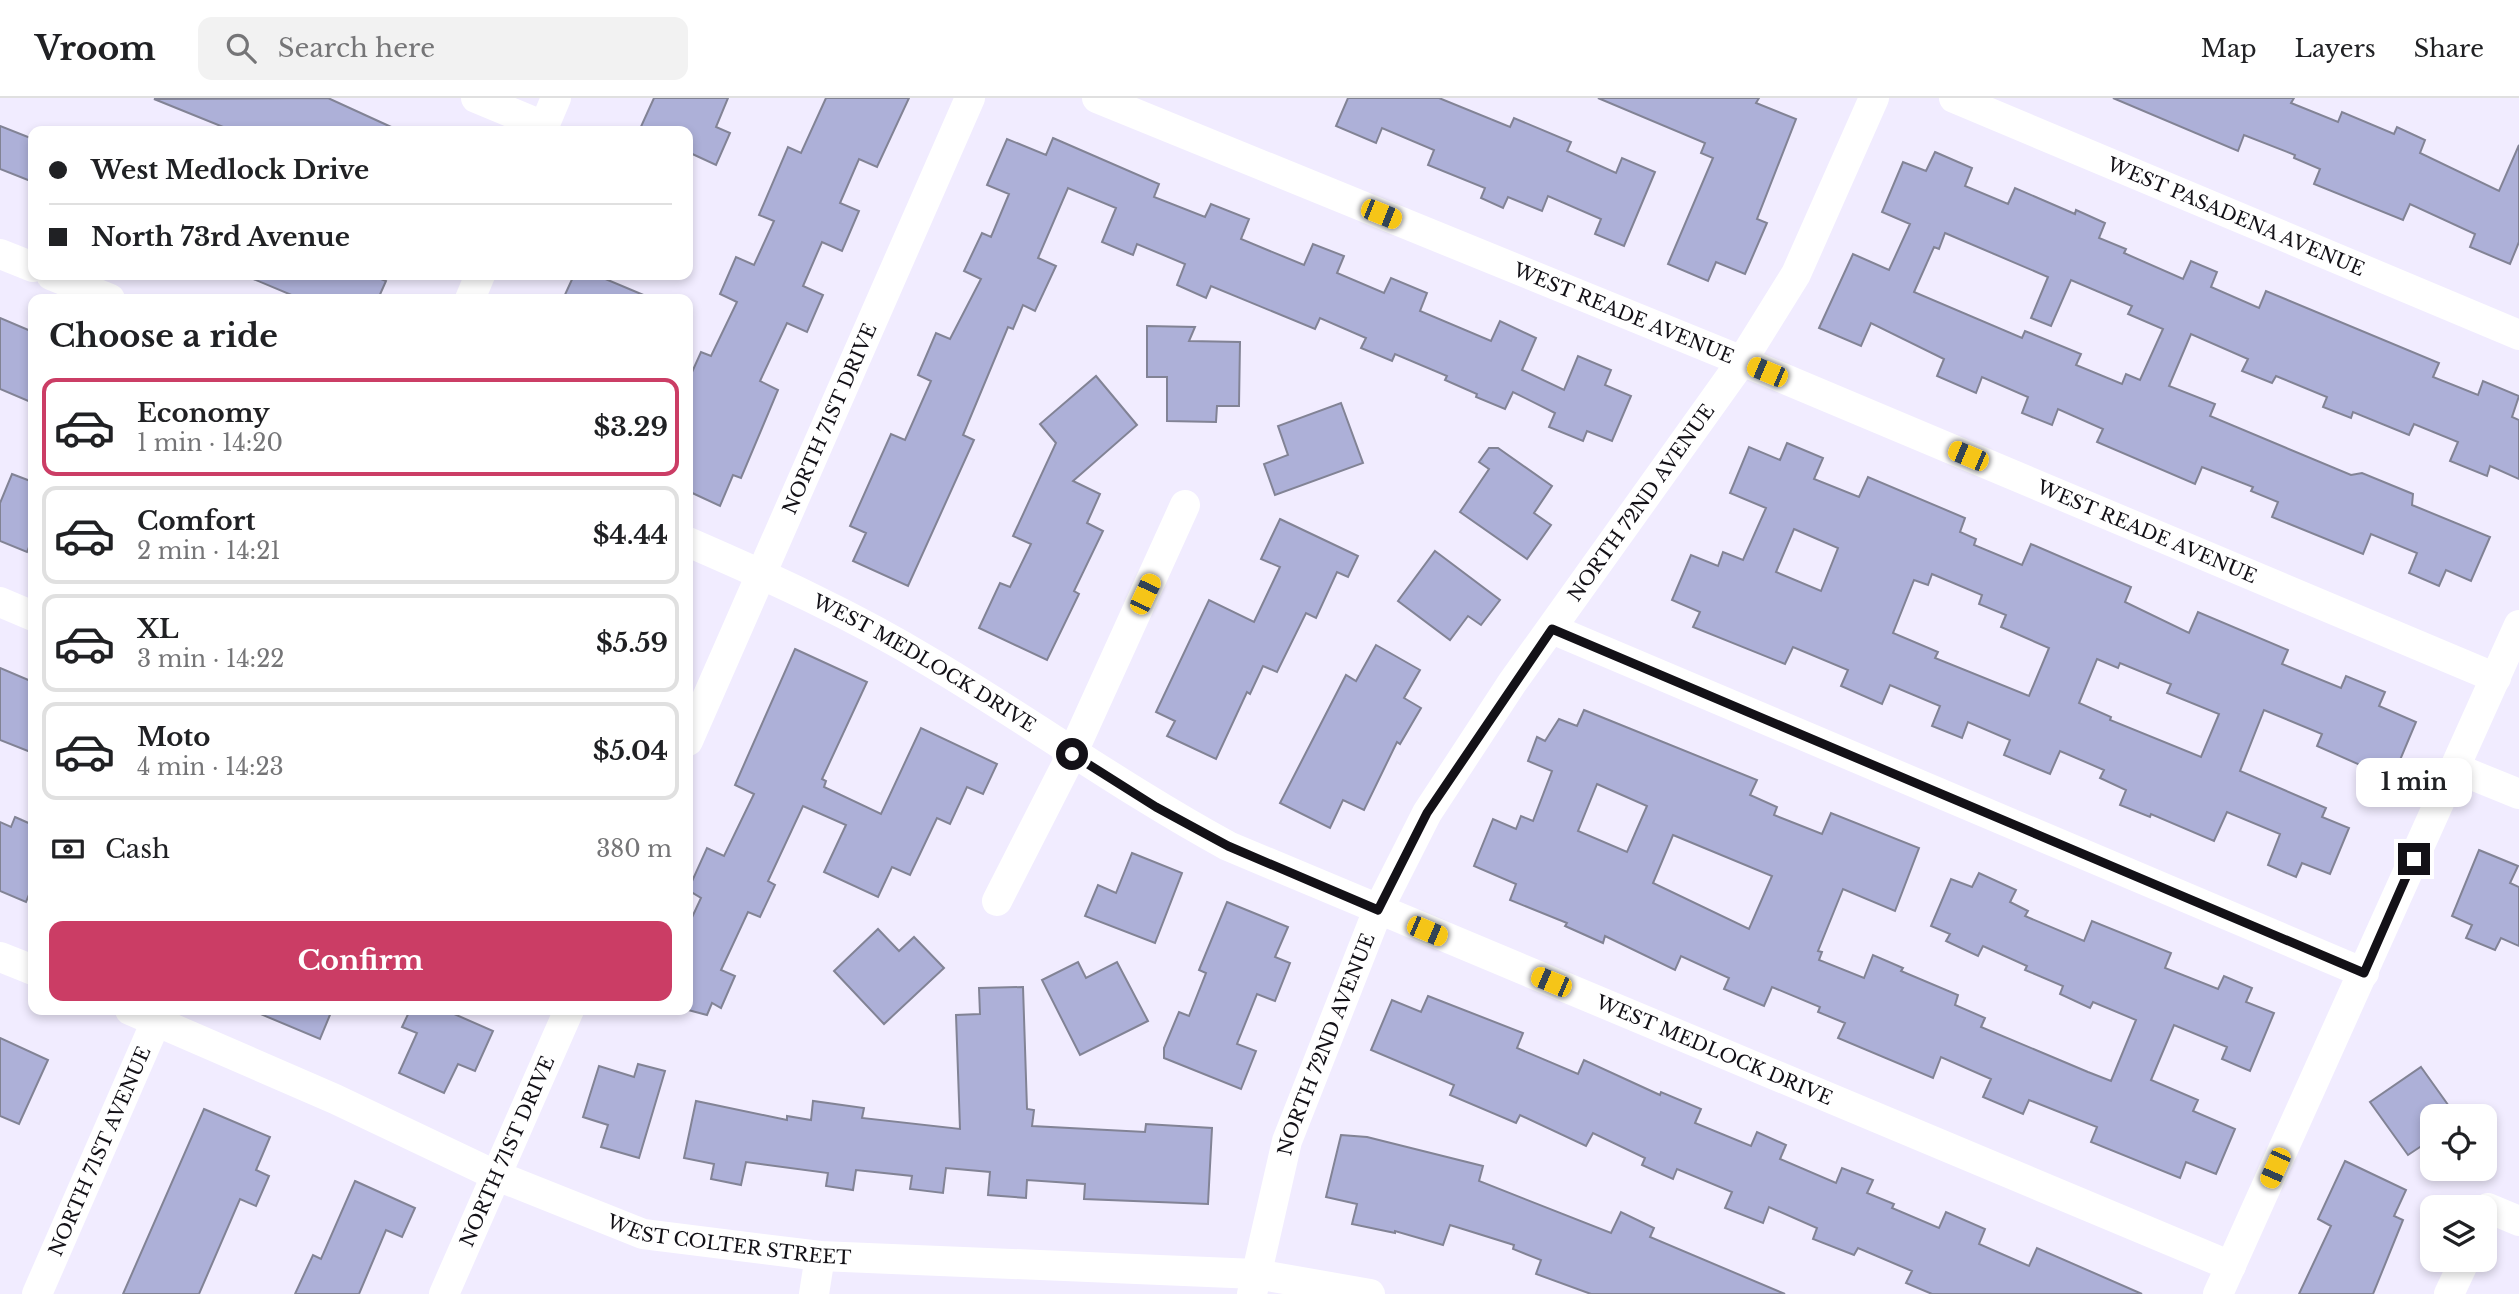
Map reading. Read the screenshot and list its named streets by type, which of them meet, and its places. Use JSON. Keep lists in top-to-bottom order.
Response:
{
  "streets": {
    "street": [
      "WEST PASADENA AVENUE",
      "WEST READE AVENUE",
      "NORTH 71ST DRIVE",
      "NORTH 72ND AVENUE",
      "WEST MEDLOCK DRIVE",
      "NORTH 71ST AVENUE",
      "WEST COLTER STREET"
    ]
  },
  "crossings": [
    ["WEST READE AVENUE", "NORTH 72ND AVENUE"],
    ["NORTH 71ST DRIVE", "WEST MEDLOCK DRIVE"],
    ["NORTH 71ST DRIVE", "WEST COLTER STREET"],
    ["NORTH 72ND AVENUE", "WEST MEDLOCK DRIVE"],
    ["NORTH 72ND AVENUE", "WEST COLTER STREET"]
  ],
  "page": {
    "header": "Vroom",
    "search": "Search here",
    "nav": ["Map", "Layers", "Share"],
    "banner": ["West Medlock Drive", "North 73rd Avenue"],
    "heading": "Choose a ride",
    "list": [
      {
        "name": "Economy",
        "note": "1 min · 14:20",
        "value": "$3.29"
      },
      {
        "name": "Comfort",
        "note": "2 min · 14:21",
        "value": "$4.44"
      },
      {
        "name": "XL",
        "note": "3 min · 14:22",
        "value": "$5.59"
      },
      {
        "name": "Moto",
        "note": "4 min · 14:23",
        "value": "$5.04"
      }
    ],
    "bubble": "1 min",
    "pay": ["Cash", "380 m"],
    "buttons": "Confirm"
  }
}
